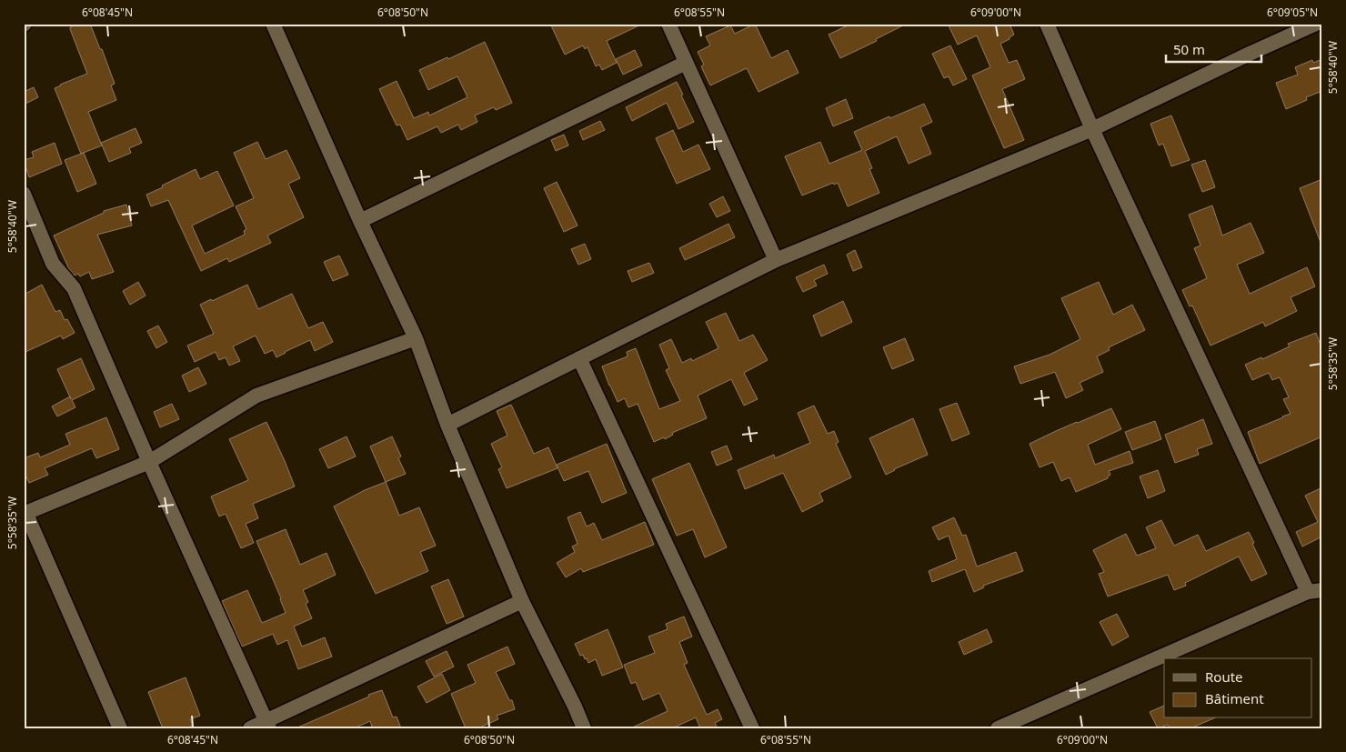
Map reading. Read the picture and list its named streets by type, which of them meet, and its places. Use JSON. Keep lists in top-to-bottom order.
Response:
{
  "legend": ["Route", "Bâtiment"],
  "scale_bar": "50 m",
  "coordinates": [
    "6°08'45\"N",
    "6°08'50\"N",
    "6°08'55\"N",
    "6°09'00\"N",
    "6°09'05\"N",
    "5°58'40\"W",
    "5°58'35\"W"
  ]
}
